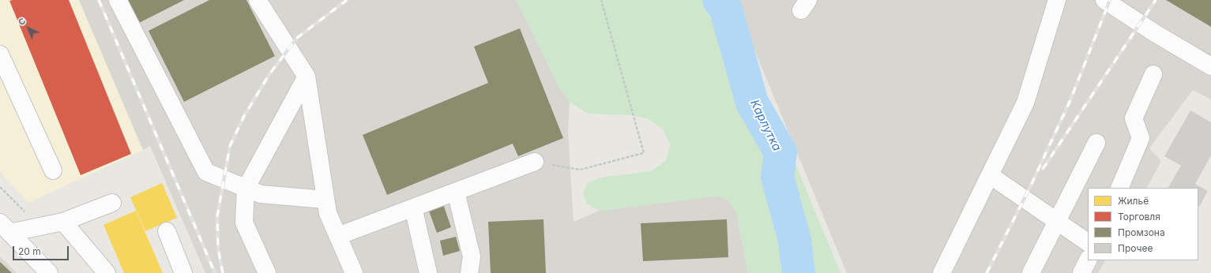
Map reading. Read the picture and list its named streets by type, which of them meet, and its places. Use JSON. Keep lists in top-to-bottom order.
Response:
{
  "water": ["Карлутка"],
  "legend": [
    "Жильё",
    "Торговля",
    "Промзона",
    "Прочее"
  ],
  "scale_bar": "20 m",
  "north": "top left"
}
